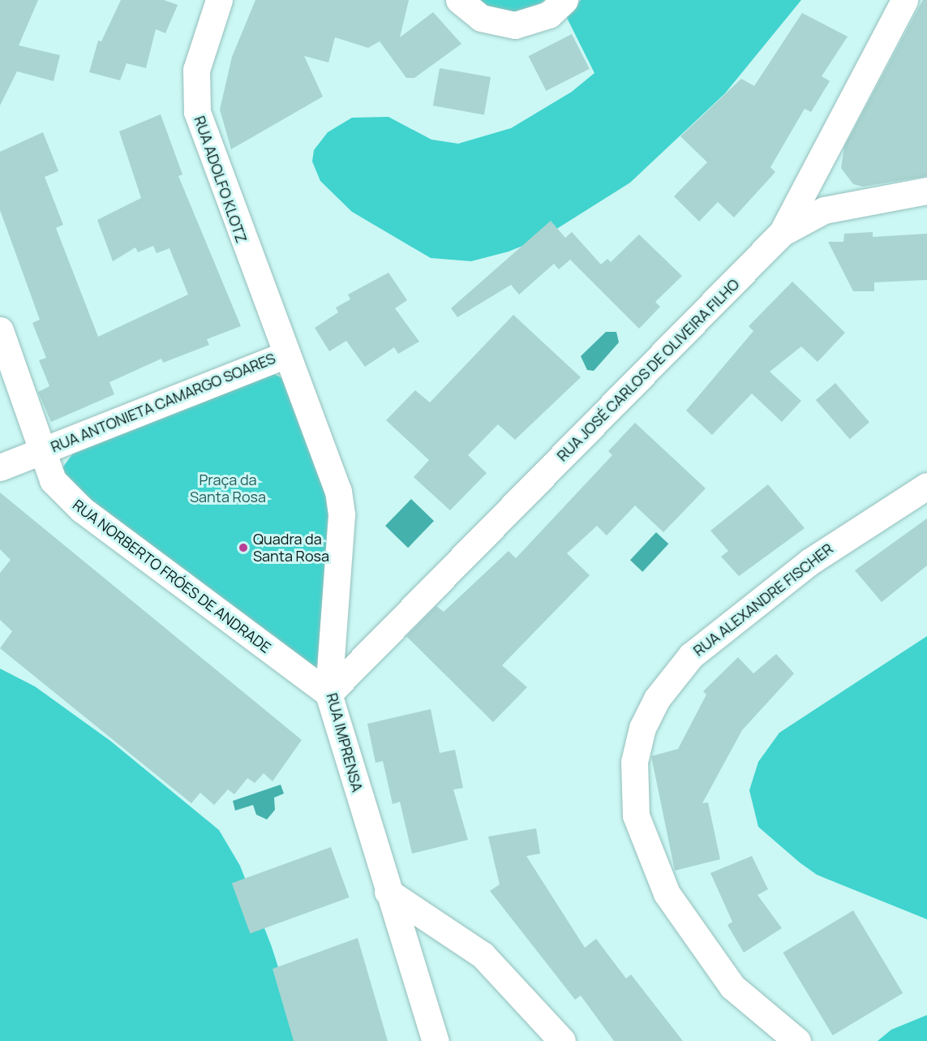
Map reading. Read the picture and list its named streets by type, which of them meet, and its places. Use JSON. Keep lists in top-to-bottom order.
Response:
{
  "streets": {
    "street": [
      "RUA ADOLFO KLOTZ",
      "RUA JOSÉ CARLOS DE OLIVEIRA FILHO",
      "RUA ANTONIETA CAMARGO SOARES",
      "RUA NORBERTO FRÓES DE ANDRADE",
      "RUA ALEXANDRE FISCHER",
      "RUA IMPRENSA"
    ]
  },
  "crossings": [
    ["RUA ADOLFO KLOTZ", "RUA ANTONIETA CAMARGO SOARES"],
    ["RUA ADOLFO KLOTZ", "RUA IMPRENSA"],
    ["RUA JOSÉ CARLOS DE OLIVEIRA FILHO", "RUA NORBERTO FRÓES DE ANDRADE"],
    ["RUA JOSÉ CARLOS DE OLIVEIRA FILHO", "RUA IMPRENSA"],
    ["RUA ANTONIETA CAMARGO SOARES", "RUA NORBERTO FRÓES DE ANDRADE"],
    ["RUA ANTONIETA CAMARGO SOARES", "RUA IMPRENSA"],
    ["RUA NORBERTO FRÓES DE ANDRADE", "RUA IMPRENSA"]
  ],
  "parks": ["Praça da Santa Rosa"],
  "places": ["Quadra da Santa Rosa"]
}
